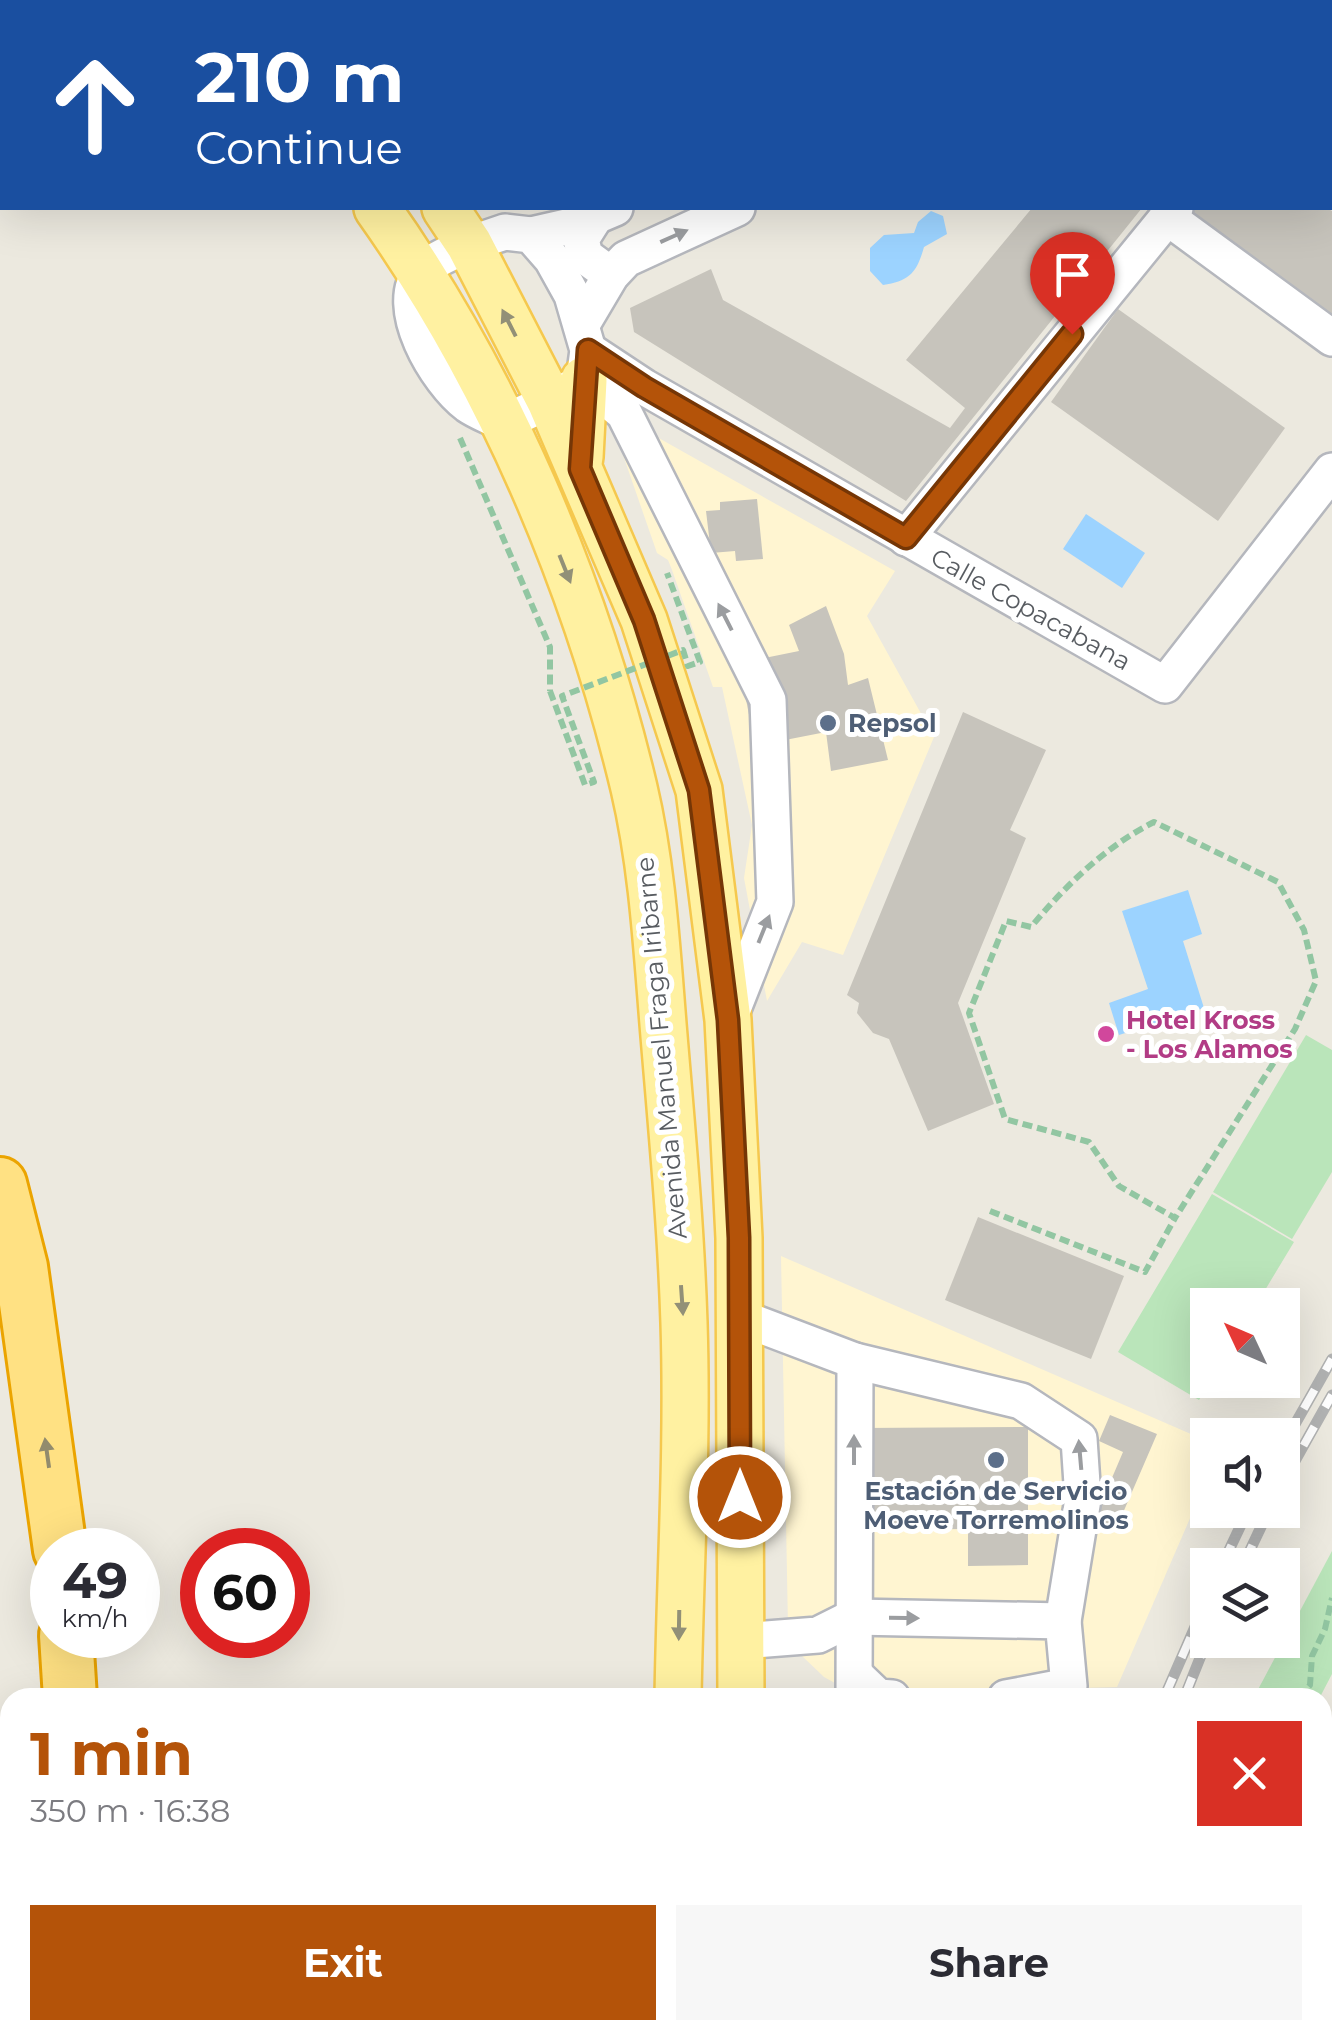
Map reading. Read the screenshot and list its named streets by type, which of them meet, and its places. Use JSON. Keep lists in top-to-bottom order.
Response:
{
  "streets": {
    "main road": ["Avenida Manuel Fraga Iribarne"],
    "street": ["Calle Copacabana"]
  },
  "places": ["Repsol", "Hotel Kross - Los Alamos", "Estación de Servicio Moeve Torremolinos"],
  "north": "top left",
  "page": {
    "turn": ["210 m", "Continue"],
    "speed": "49 km/h",
    "limit": "60",
    "heading": ["1 min", "350 m · 16:38"],
    "buttons": ["Exit", "Share"]
  }
}
